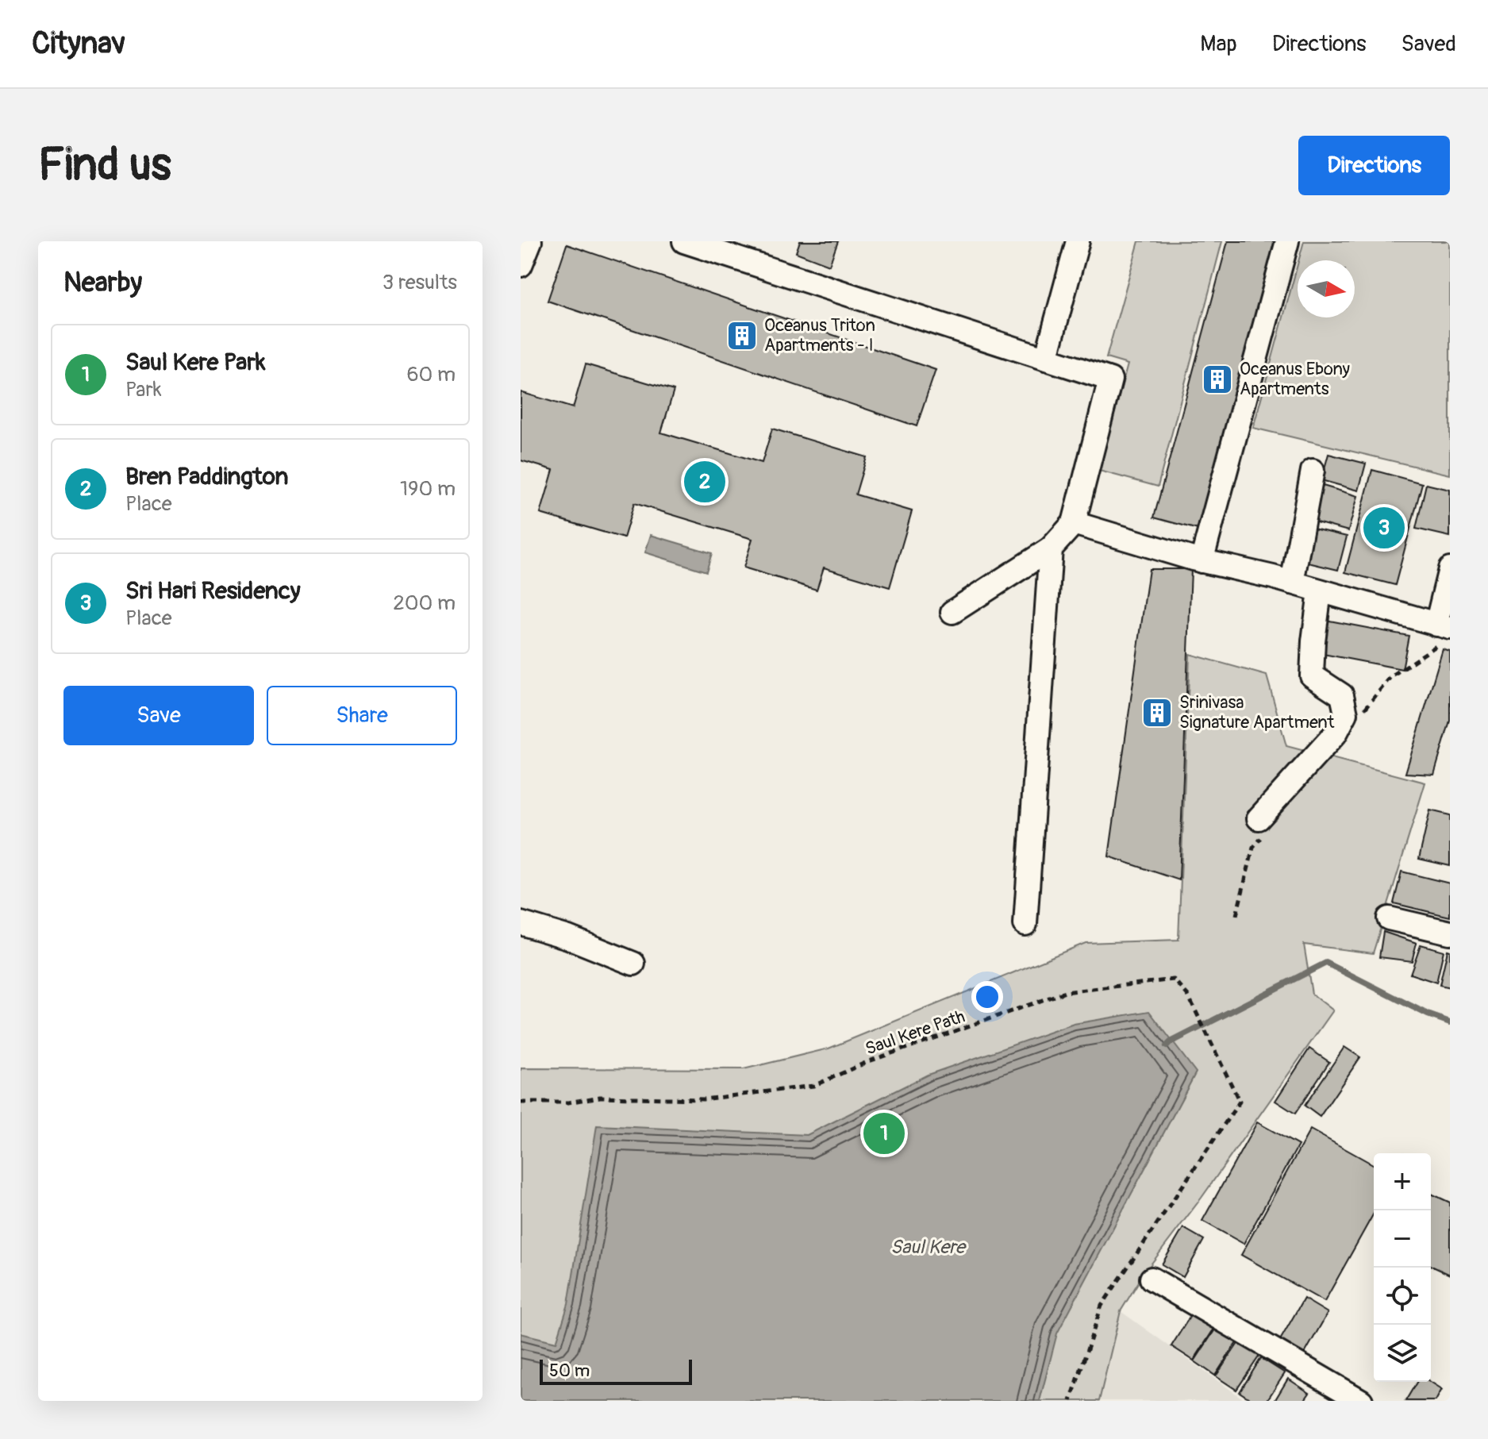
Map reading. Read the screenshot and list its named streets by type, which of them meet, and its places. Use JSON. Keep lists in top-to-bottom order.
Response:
{
  "streets": {
    "path": ["Saul Kere Path"]
  },
  "water": ["Saul Kere"],
  "places": {
    "building": ["Oceanus Triton Apartments - I", "Oceanus Ebony Apartments", "Srinivasa Signature Apartment"]
  },
  "scale_bar": "50 m",
  "north": "right",
  "page": {
    "header": "Citynav",
    "nav": ["Map", "Directions", "Saved"],
    "buttons": [
      "Directions",
      ["Save", "Share"]
    ],
    "title": "Find us",
    "heading": ["Nearby", "3 results"],
    "list": [
      {
        "mark": "1",
        "name": "Saul Kere Park",
        "note": "Park",
        "value": "60 m"
      },
      {
        "mark": "2",
        "name": "Bren Paddington",
        "note": "Place",
        "value": "190 m"
      },
      {
        "mark": "3",
        "name": "Sri Hari Residency",
        "note": "Place",
        "value": "200 m"
      }
    ],
    "pins": ["2", "3", "1"],
    "map_buttons": ["+", "−"],
    "scale": "50 m"
  }
}
